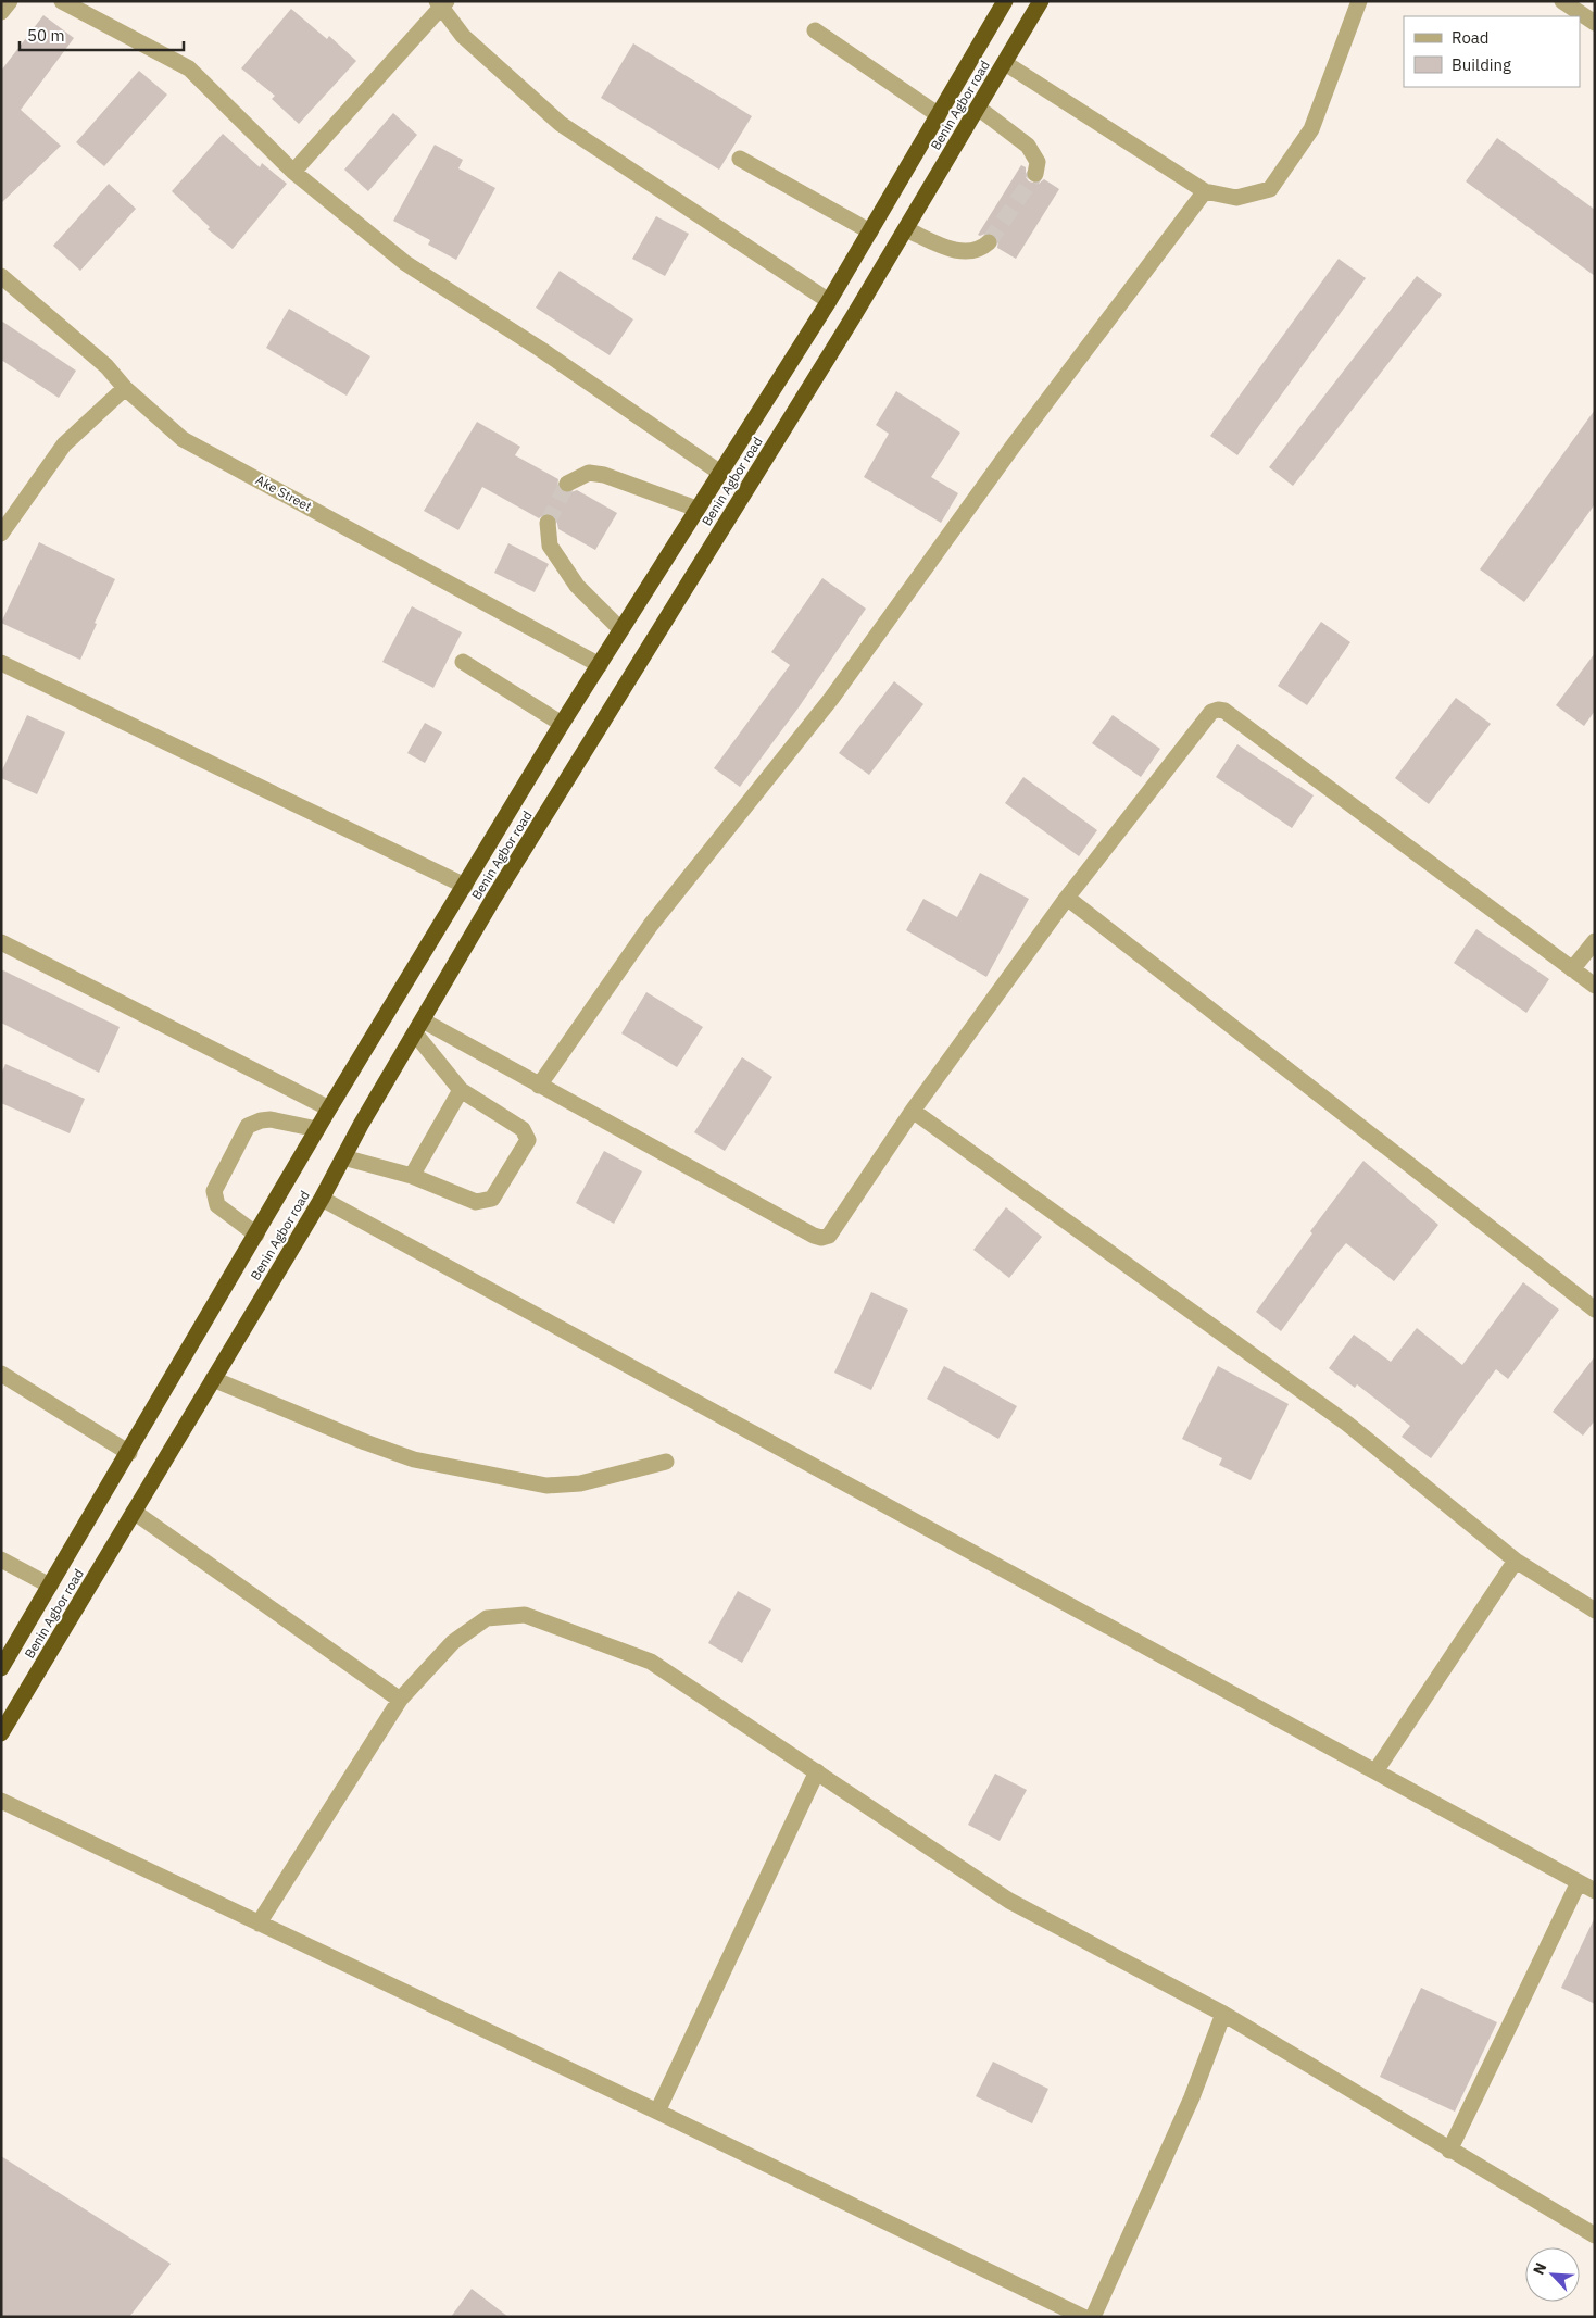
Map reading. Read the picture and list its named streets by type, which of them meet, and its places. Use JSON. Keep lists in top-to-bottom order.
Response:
{
  "streets": {
    "highway": ["Benin Agbor road"],
    "street": ["Ake Street"]
  },
  "crossings": [
    ["Benin Agbor road", "Ake Street"]
  ],
  "legend": ["Road", "Building"],
  "scale_bar": "50 m",
  "north": "top left"
}
